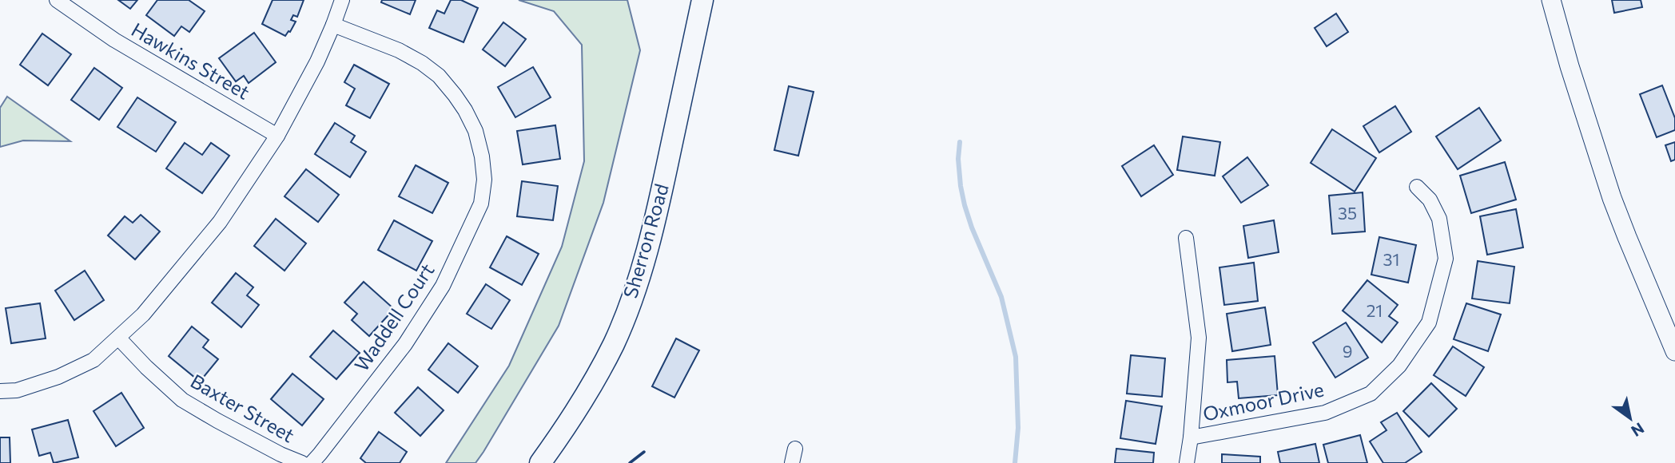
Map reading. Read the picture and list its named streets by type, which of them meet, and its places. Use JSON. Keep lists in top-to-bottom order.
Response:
{
  "streets": {
    "main road": ["Sherron Road"],
    "street": [
      "Hawkins Street",
      "Waddell Court",
      "Oxmoor Drive",
      "Baxter Street"
    ]
  },
  "house_numbers": [
    "35",
    "31",
    "21",
    "9"
  ],
  "north": "bottom right"
}
